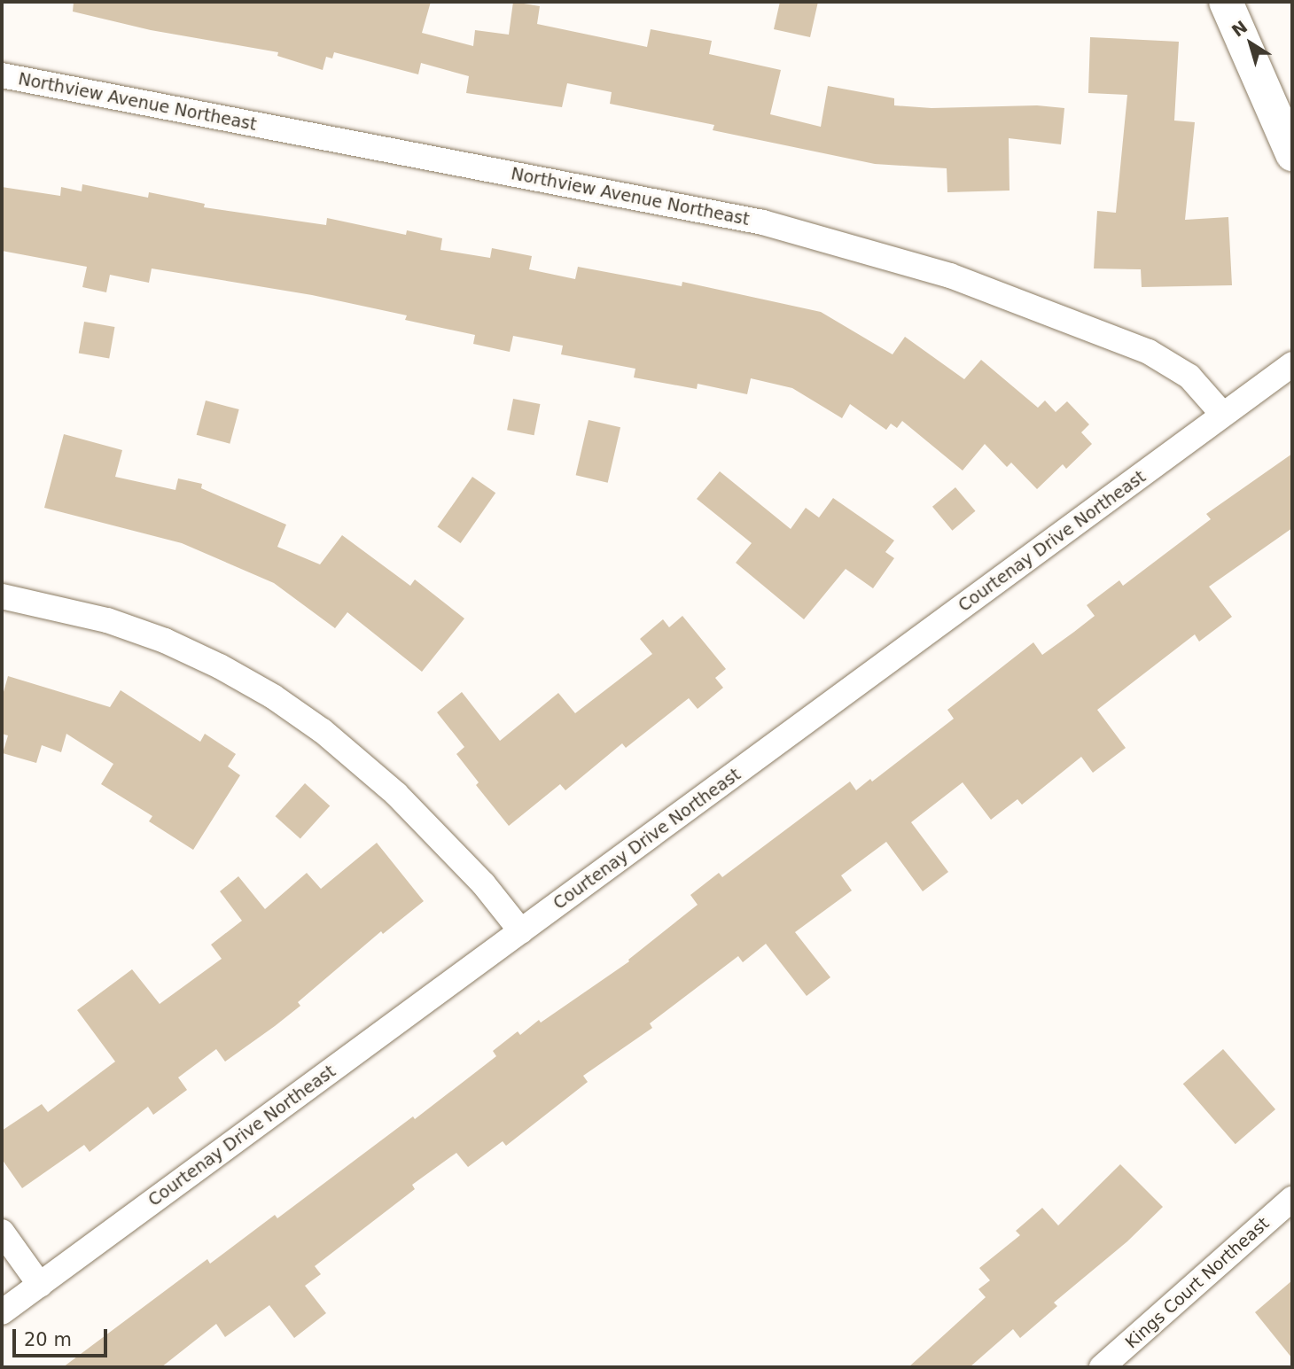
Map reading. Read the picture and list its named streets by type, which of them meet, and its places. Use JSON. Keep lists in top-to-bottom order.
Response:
{
  "streets": {
    "street": ["Northview Avenue Northeast", "Courtenay Drive Northeast", "Kings Court Northeast"]
  },
  "crossings": [
    ["Northview Avenue Northeast", "Courtenay Drive Northeast"]
  ],
  "scale_bar": "20 m",
  "north": "top left"
}
